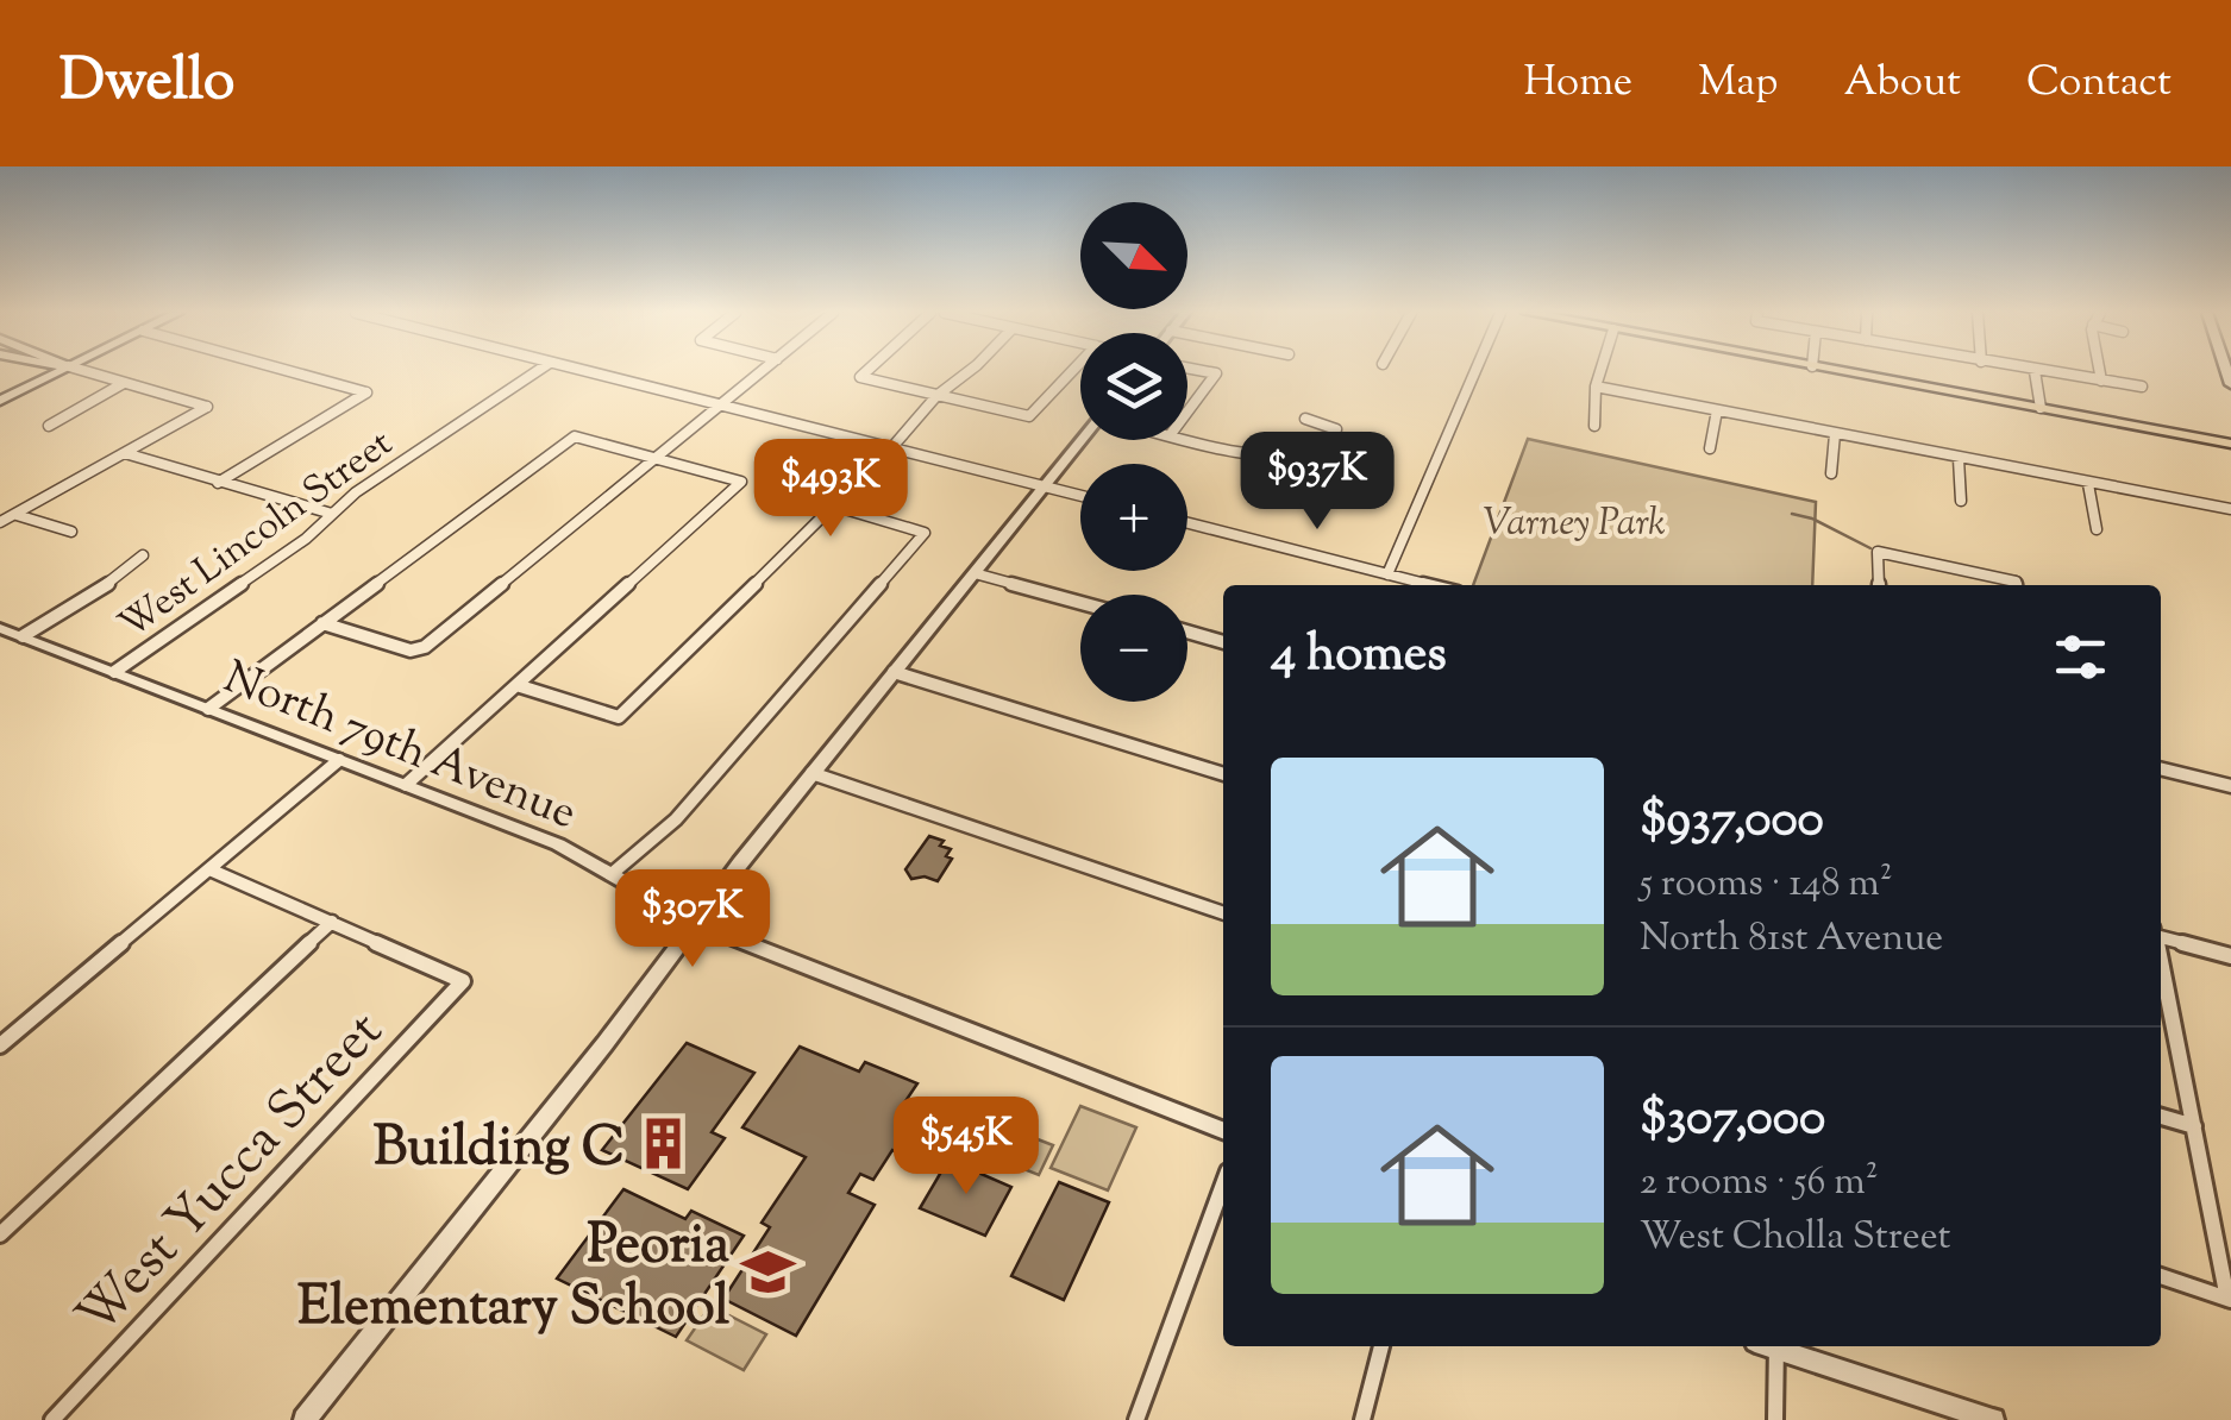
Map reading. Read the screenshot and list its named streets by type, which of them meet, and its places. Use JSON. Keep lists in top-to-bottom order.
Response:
{
  "streets": {
    "street": ["West Lincoln Street", "North 79th Avenue", "West Yucca Street"]
  },
  "crossings": [
    ["West Lincoln Street", "North 79th Avenue"]
  ],
  "parks": ["Varney Park"],
  "places": {
    "building": ["Building C"],
    "school or university": ["Peoria Elementary School"]
  },
  "north": "bottom right",
  "page": {
    "header": "Dwello",
    "nav": [
      "Home",
      "Map",
      "About",
      "Contact"
    ],
    "map_buttons": ["+", "−"],
    "price": [
      "$937K",
      "$493K",
      "$307K",
      "$545K"
    ],
    "heading": "4 homes",
    "list": [
      {
        "name": "$937,000",
        "note": "5 rooms · 148 m² · North 81st Avenue"
      },
      {
        "name": "$307,000",
        "note": "2 rooms · 56 m² · West Cholla Street"
      }
    ]
  }
}
